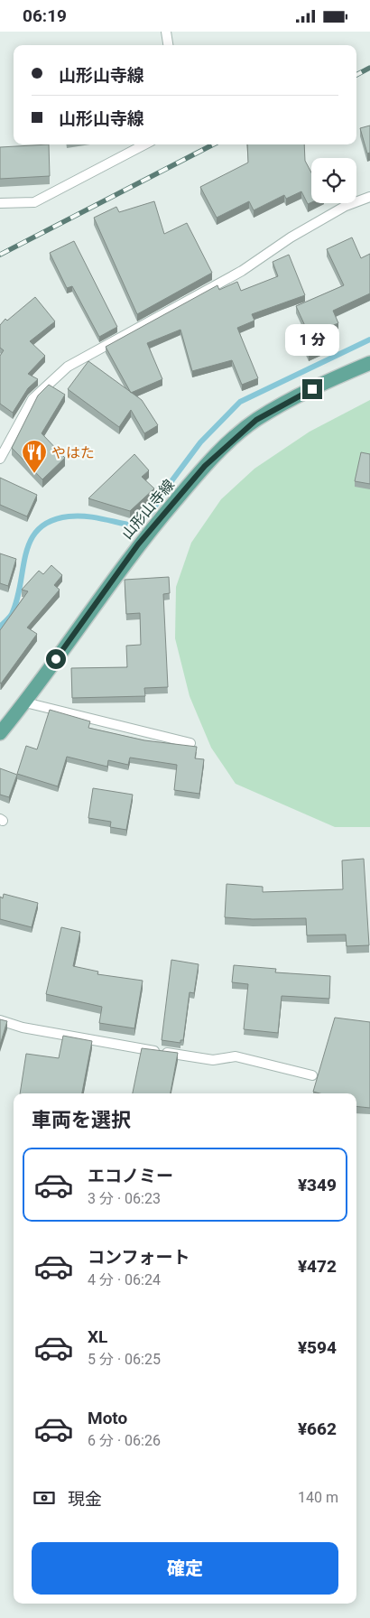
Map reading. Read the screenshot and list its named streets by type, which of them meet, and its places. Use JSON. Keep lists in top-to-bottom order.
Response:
{
  "streets": {
    "main road": ["山形山寺線"]
  },
  "places": {
    "restaurant": ["やはた"]
  },
  "page": {
    "status": "06:19",
    "banner": ["山形山寺線", "山形山寺線"],
    "bubble": "1 分",
    "heading": "車両を選択",
    "list": [
      {
        "name": "エコノミー",
        "note": "3 分 · 06:23",
        "value": "¥349"
      },
      {
        "name": "コンフォート",
        "note": "4 分 · 06:24",
        "value": "¥472"
      },
      {
        "name": "XL",
        "note": "5 分 · 06:25",
        "value": "¥594"
      },
      {
        "name": "Moto",
        "note": "6 分 · 06:26",
        "value": "¥662"
      }
    ],
    "pay": ["現金", "140 m"],
    "buttons": "確定"
  }
}
